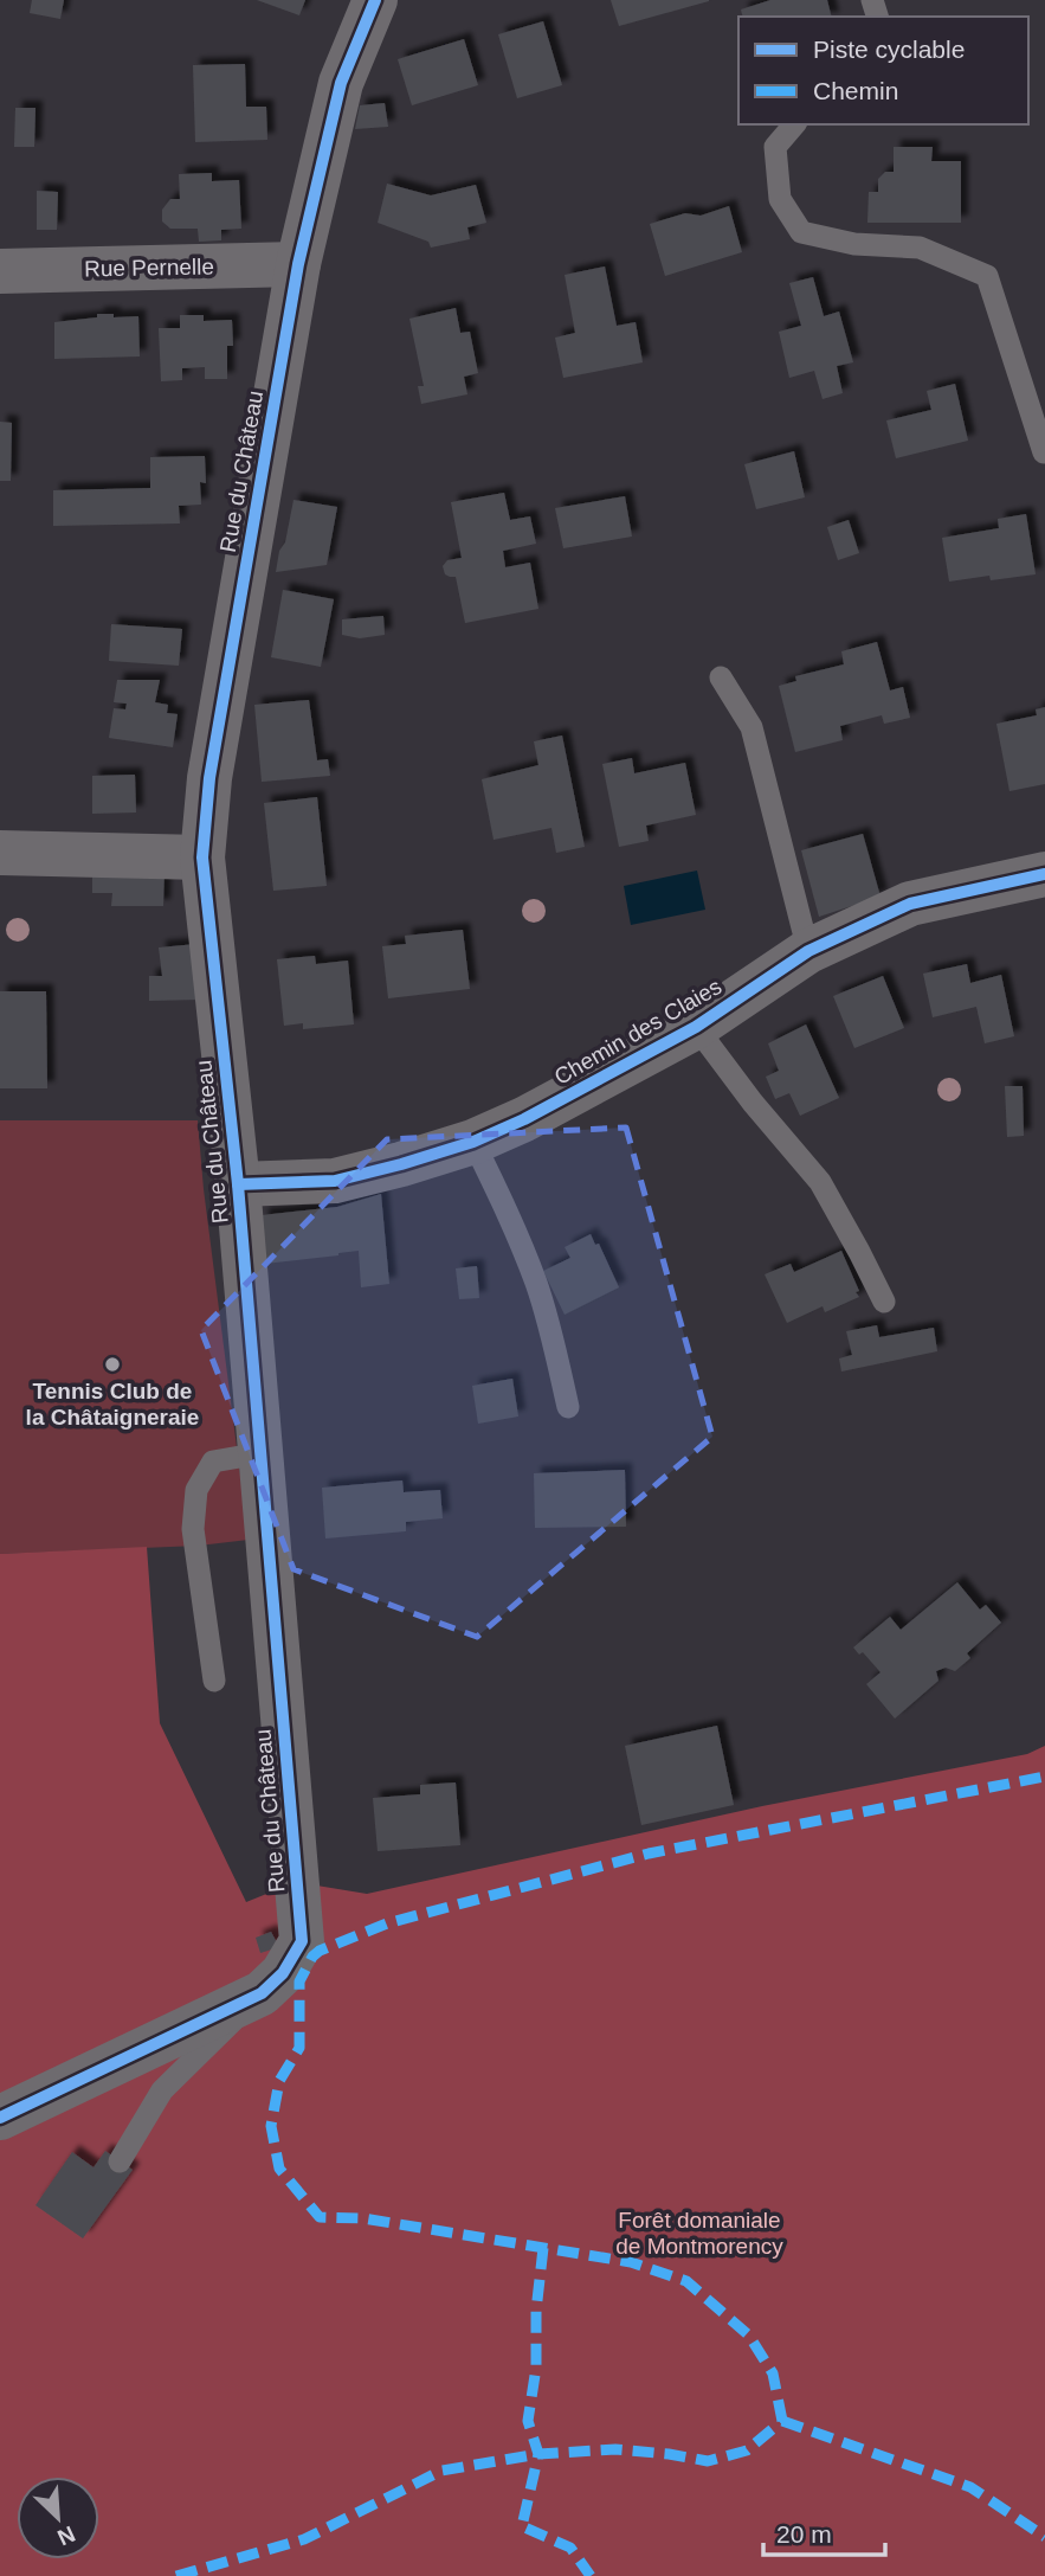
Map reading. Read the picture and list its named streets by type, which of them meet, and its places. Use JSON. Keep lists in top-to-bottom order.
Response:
{
  "streets": {
    "street": ["Rue Pernelle", "Rue du Château", "Chemin des Claies"]
  },
  "crossings": [
    ["Rue Pernelle", "Rue du Château"],
    ["Rue du Château", "Chemin des Claies"]
  ],
  "parks": ["Forêt domaniale de Montmorency"],
  "places": ["Tennis Club de la Châtaigneraie"],
  "legend": ["Piste cyclable", "Chemin"],
  "scale_bar": "20 m",
  "north": "bottom right"
}
